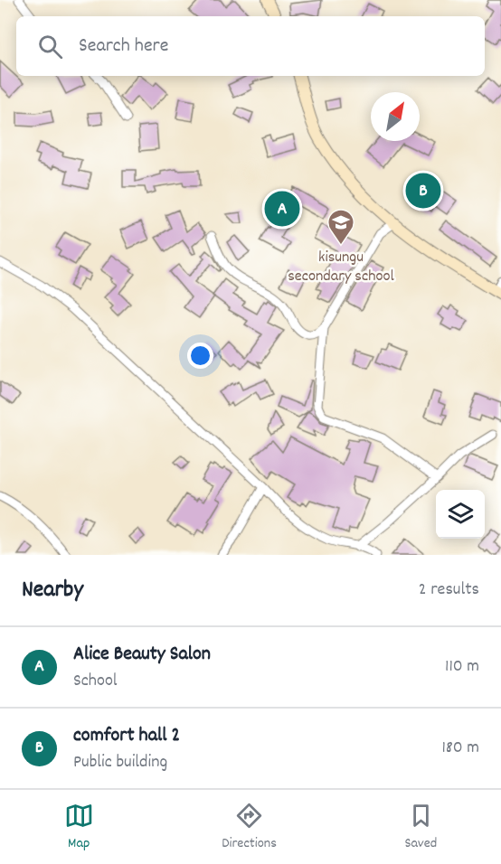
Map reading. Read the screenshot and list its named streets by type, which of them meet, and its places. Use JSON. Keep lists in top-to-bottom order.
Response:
{
  "places": {
    "school or university": ["kisungu secondary school"]
  },
  "north": "top right",
  "page": {
    "search": "Search here",
    "pins": ["B", "A"],
    "heading": ["Nearby", "2 results"],
    "list": [
      {
        "mark": "A",
        "name": "Alice Beauty Salon",
        "note": "School",
        "value": "110 m"
      },
      {
        "mark": "B",
        "name": "comfort hall 2",
        "note": "Public building",
        "value": "180 m"
      }
    ],
    "nav": ["Map", "Directions", "Saved"]
  }
}
